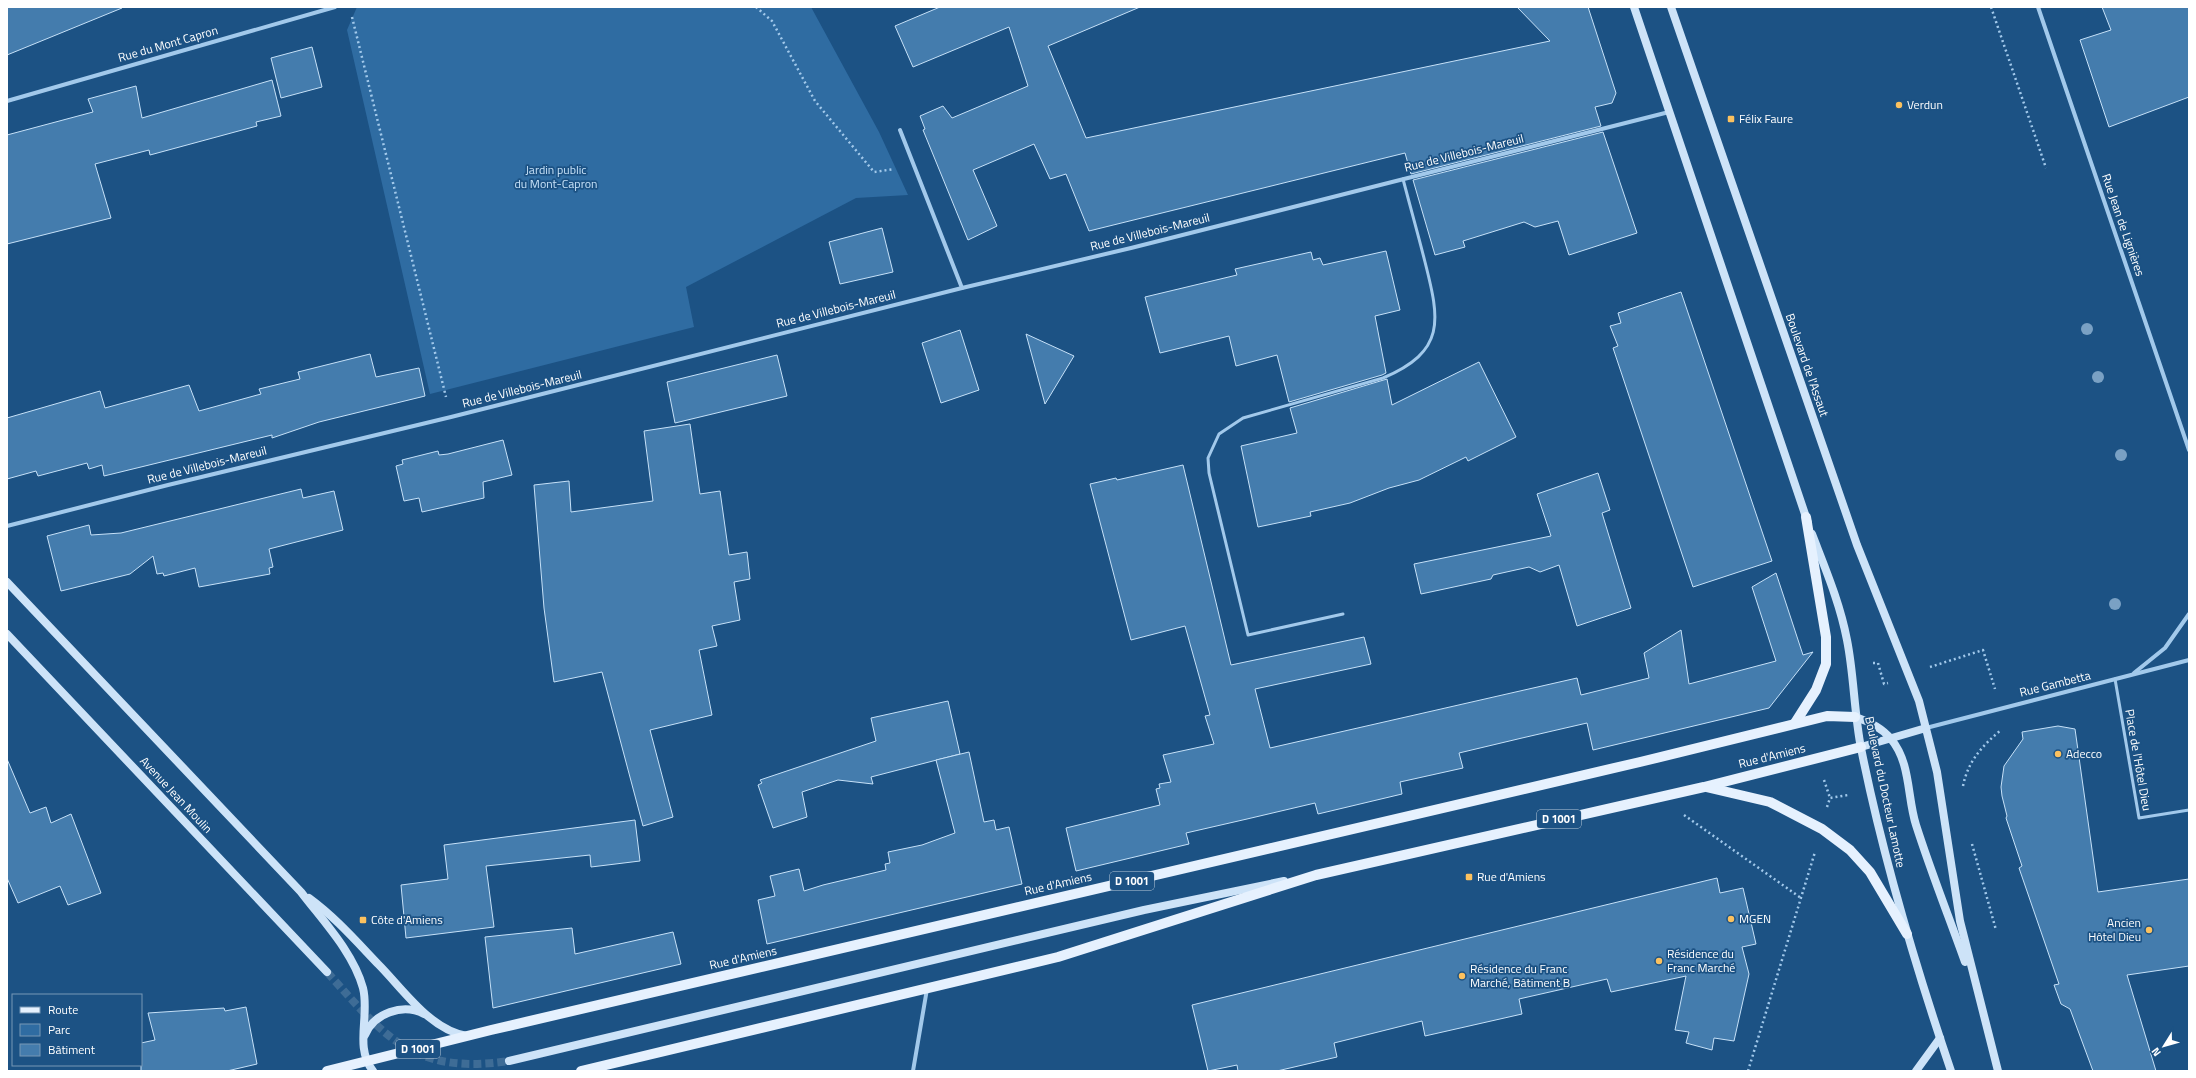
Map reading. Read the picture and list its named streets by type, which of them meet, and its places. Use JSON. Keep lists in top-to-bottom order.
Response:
{
  "streets": {
    "main road": [
      "Boulevard de l'Assaut",
      "Rue d'Amiens",
      "Boulevard du Docteur Lamotte",
      "Avenue Jean Moulin",
      "D 1001"
    ],
    "street": [
      "Rue du Mont Capron",
      "Rue de Villebois-Mareuil",
      "Rue Jean de Lignières",
      "Rue Gambetta"
    ],
    "lane": ["Place de l'Hôtel Dieu"]
  },
  "crossings": [
    ["Boulevard de l'Assaut", "Rue Gambetta"],
    ["Rue Gambetta", "Place de l'Hôtel Dieu"],
    ["Rue d'Amiens", "Boulevard du Docteur Lamotte"],
    ["Rue d'Amiens", "Avenue Jean Moulin"],
    ["Rue d'Amiens", "D 1001"],
    ["Boulevard du Docteur Lamotte", "D 1001"]
  ],
  "parks": ["Jardin public du Mont-Capron"],
  "places": {
    "other": [
      "Verdun",
      "Adecco",
      "MGEN",
      "Ancien Hôtel Dieu",
      "Résidence du Franc Marché",
      "Résidence du Franc Marché, Bâtiment B"
    ],
    "transit": ["Félix Faure", "Rue d'Amiens", "Côte d'Amiens"]
  },
  "legend": ["Route", "Parc", "Bâtiment"],
  "north": "bottom left"
}
